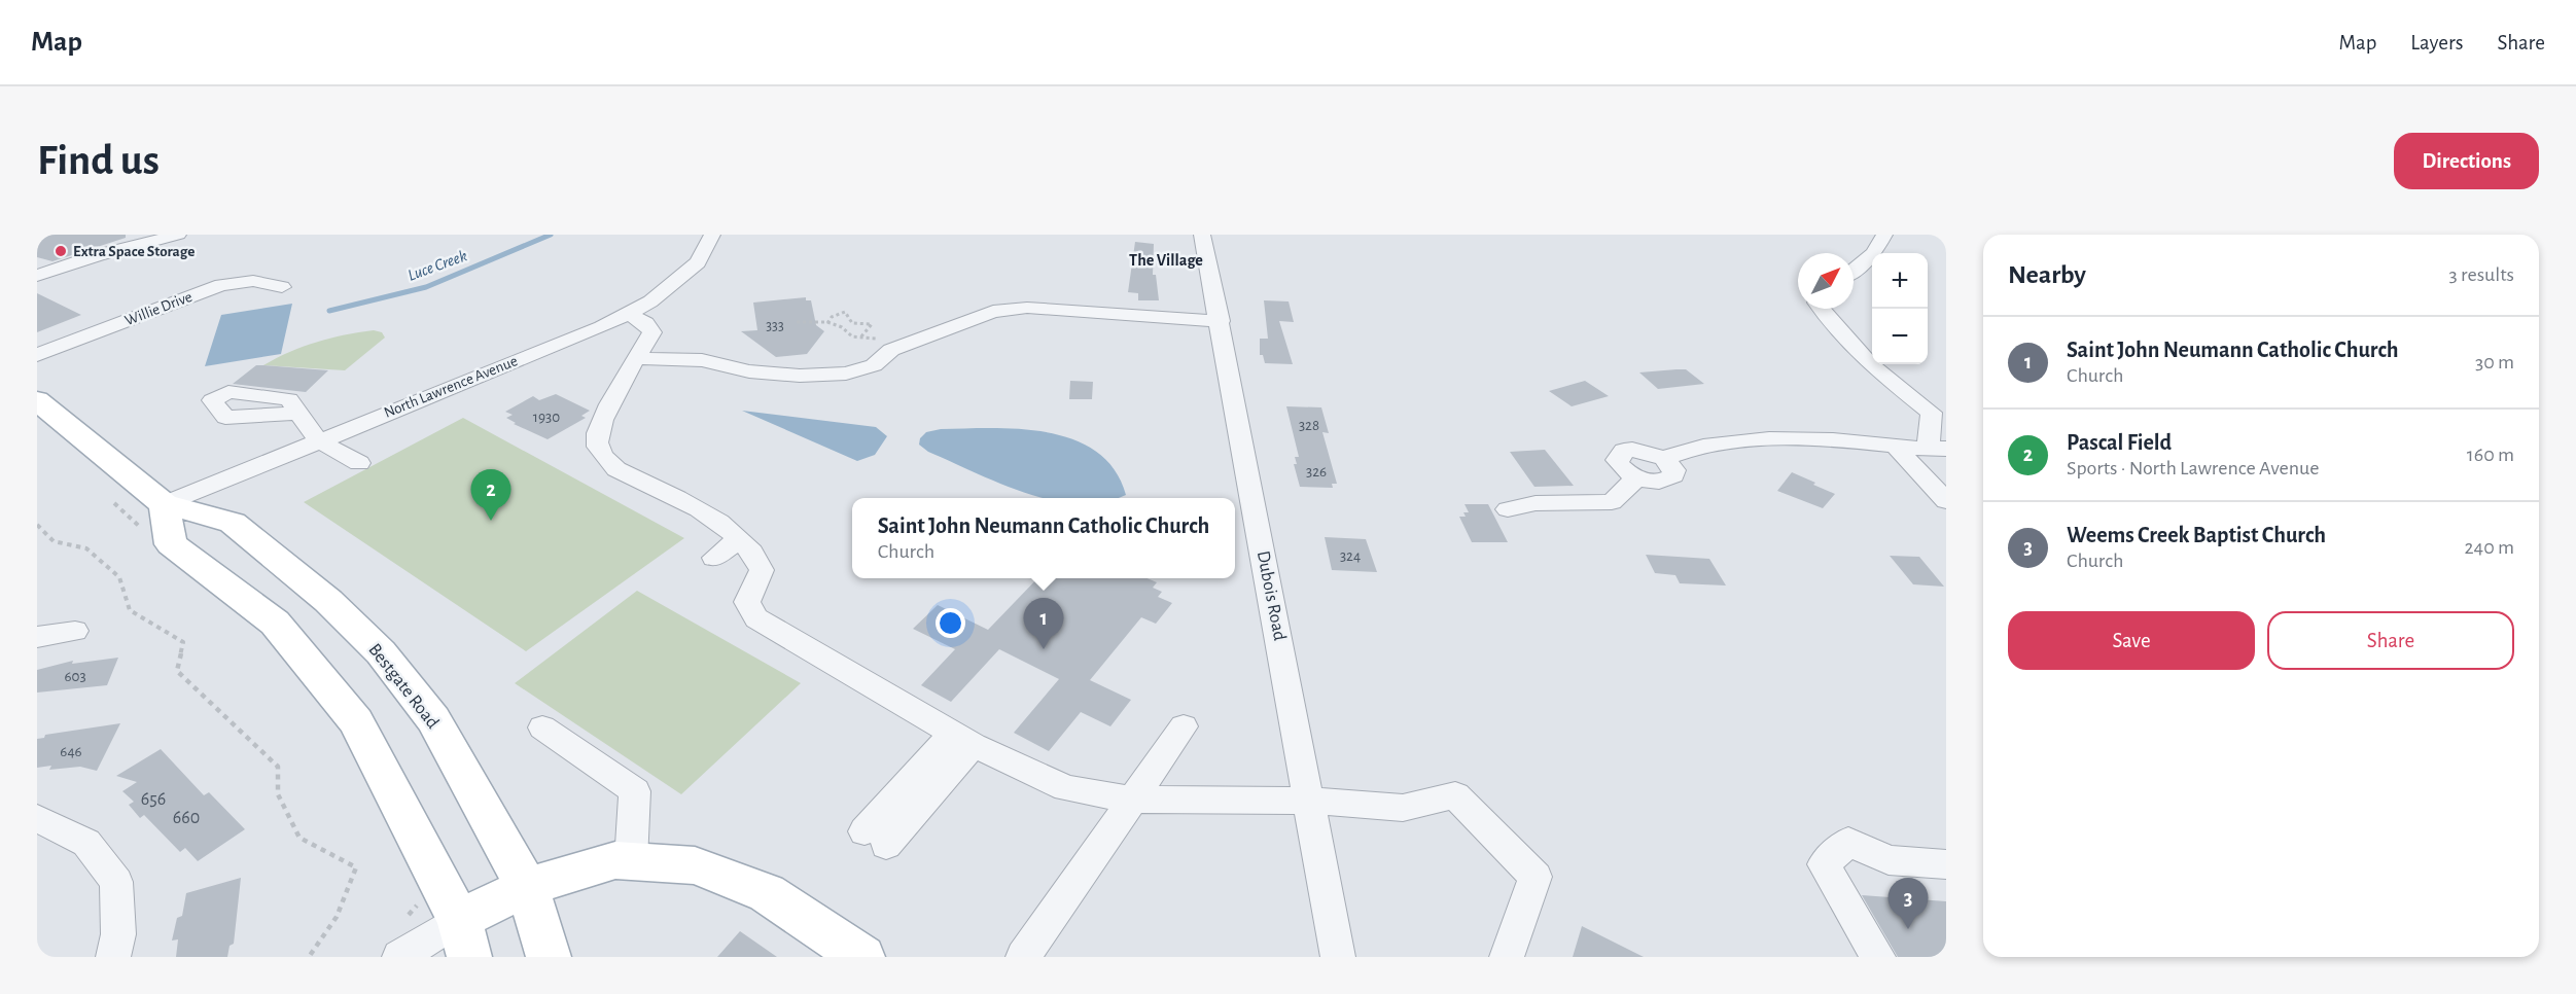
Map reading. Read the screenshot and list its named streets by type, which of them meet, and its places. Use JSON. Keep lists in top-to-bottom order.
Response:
{
  "streets": {
    "main road": ["Bestgate Road"],
    "street": ["Willie Drive", "North Lawrence Avenue", "Dubois Road"]
  },
  "crossings": [
    ["North Lawrence Avenue", "Bestgate Road"]
  ],
  "districts": ["The Village"],
  "water": ["Luce Creek"],
  "places": ["Extra Space Storage"],
  "house_numbers": [
    "333",
    "1930",
    "328",
    "326",
    "324",
    "603",
    "646",
    "656",
    "660"
  ],
  "north": "top right",
  "page": {
    "header": "Map",
    "nav": ["Map", "Layers", "Share"],
    "buttons": [
      "Directions",
      ["Save", "Share"]
    ],
    "title": "Find us",
    "heading": ["Nearby", "3 results"],
    "map_buttons": ["+", "−"],
    "list": [
      {
        "mark": "1",
        "name": "Saint John Neumann Catholic Church",
        "note": "Church",
        "value": "30 m"
      },
      {
        "mark": "2",
        "name": "Pascal Field",
        "note": "Sports · North Lawrence Avenue",
        "value": "160 m"
      },
      {
        "mark": "3",
        "name": "Weems Creek Baptist Church",
        "note": "Church",
        "value": "240 m"
      }
    ],
    "pins": ["2", "1", "3"],
    "popup": ["Saint John Neumann Catholic Church", "Church"]
  }
}
